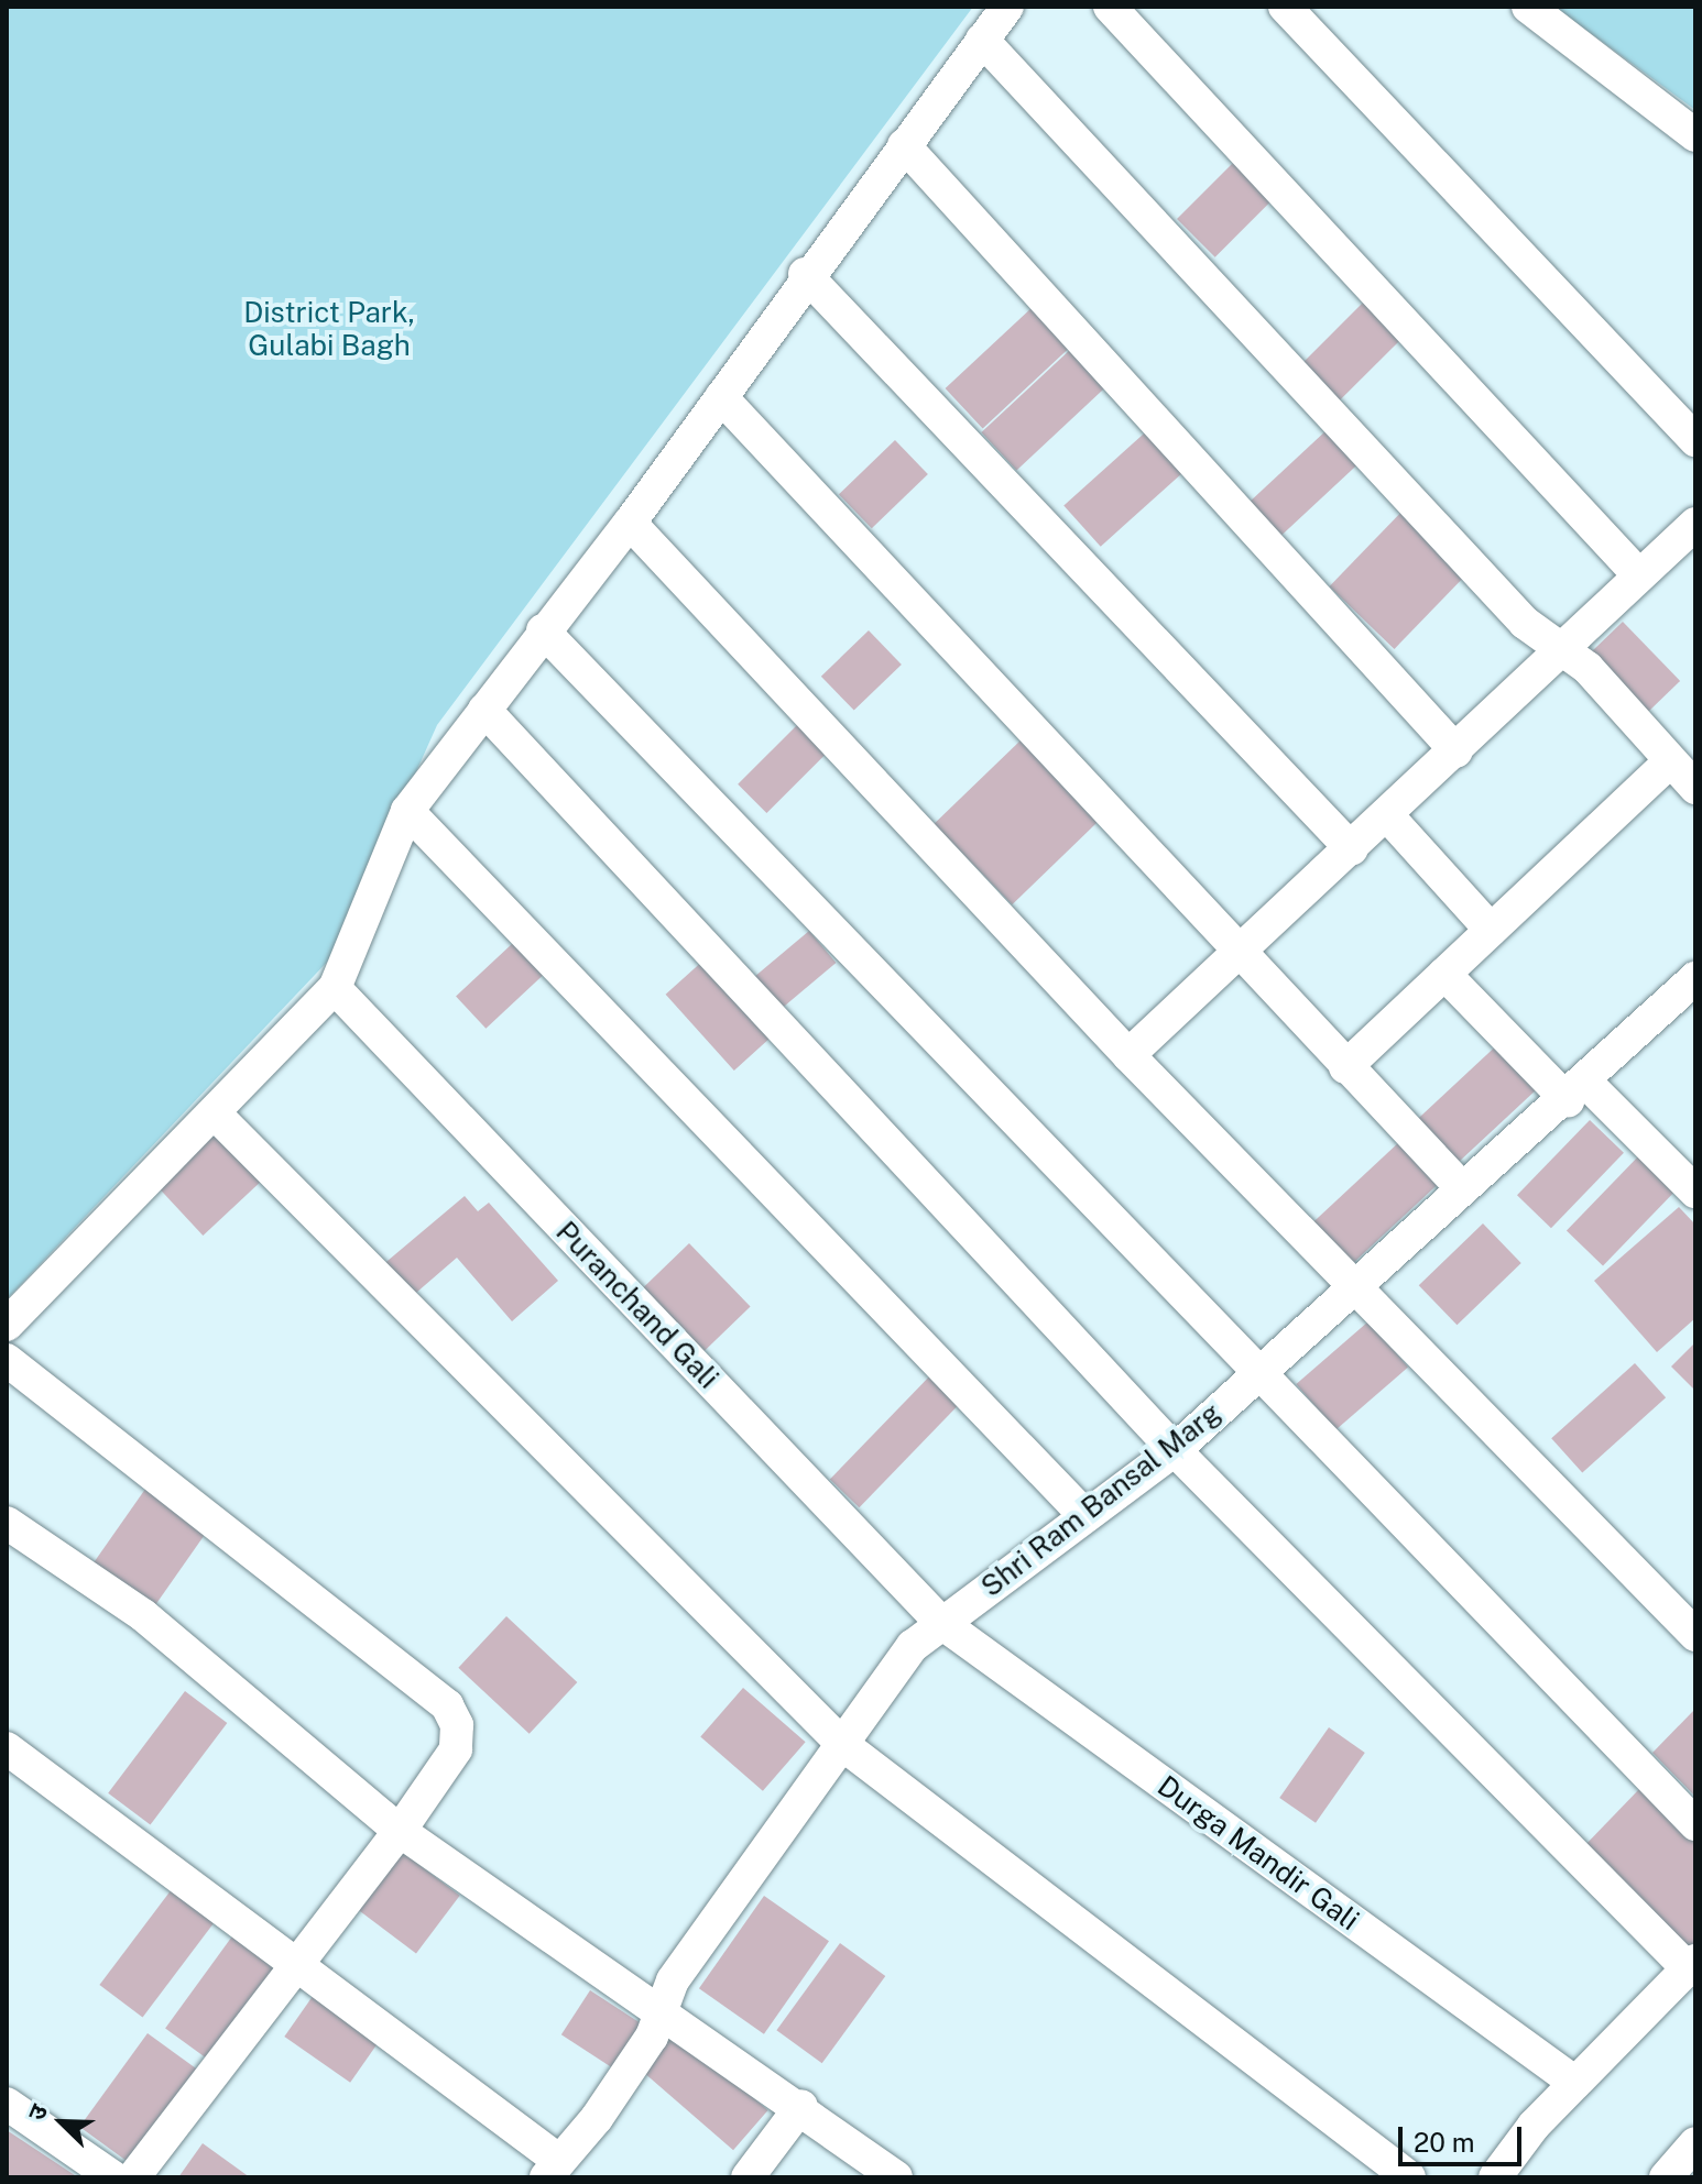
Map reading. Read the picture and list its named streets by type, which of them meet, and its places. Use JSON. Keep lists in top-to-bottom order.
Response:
{
  "streets": {
    "street": ["Puranchand Gali", "Shri Ram Bansal Marg", "Durga Mandir Gali"]
  },
  "crossings": [
    ["Puranchand Gali", "Shri Ram Bansal Marg"],
    ["Puranchand Gali", "Durga Mandir Gali"],
    ["Shri Ram Bansal Marg", "Durga Mandir Gali"]
  ],
  "parks": ["District Park, Gulabi Bagh"],
  "scale_bar": "20 m",
  "north": "top left"
}
